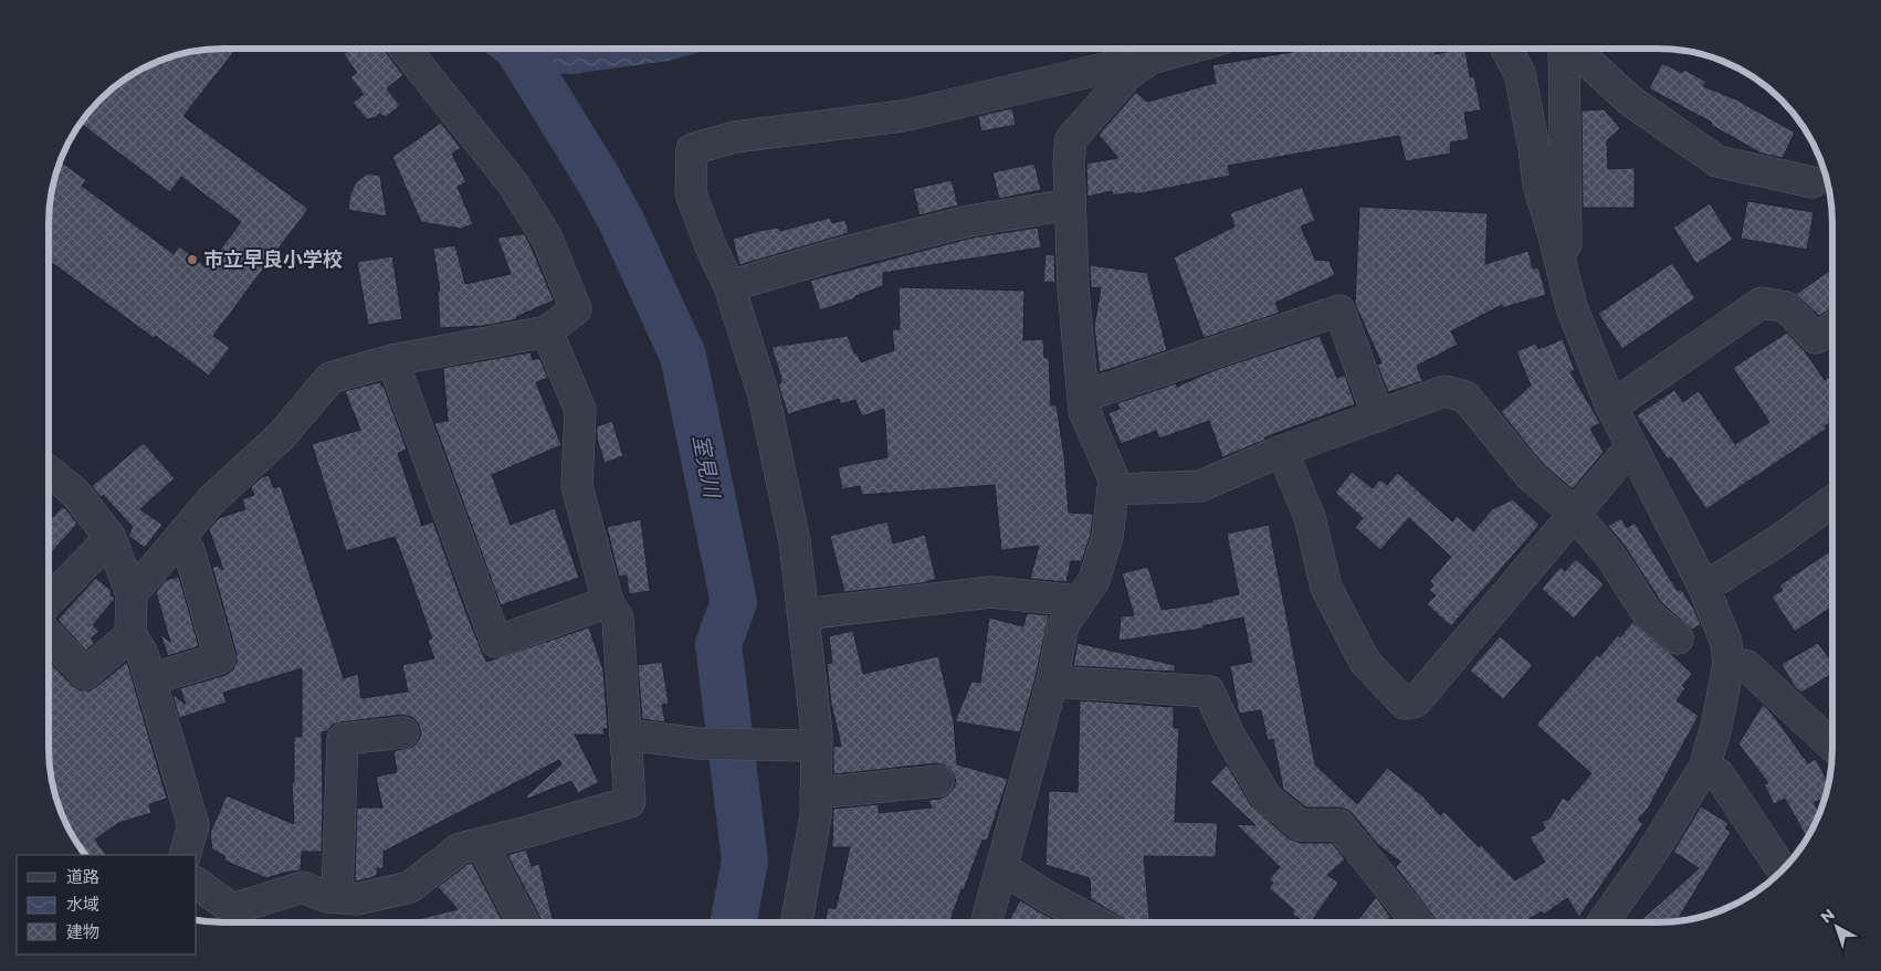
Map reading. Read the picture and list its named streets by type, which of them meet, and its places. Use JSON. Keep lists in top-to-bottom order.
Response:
{
  "water": ["室見川"],
  "places": ["市立早良小学校"],
  "legend": ["道路", "水域", "建物"],
  "north": "top left"
}
